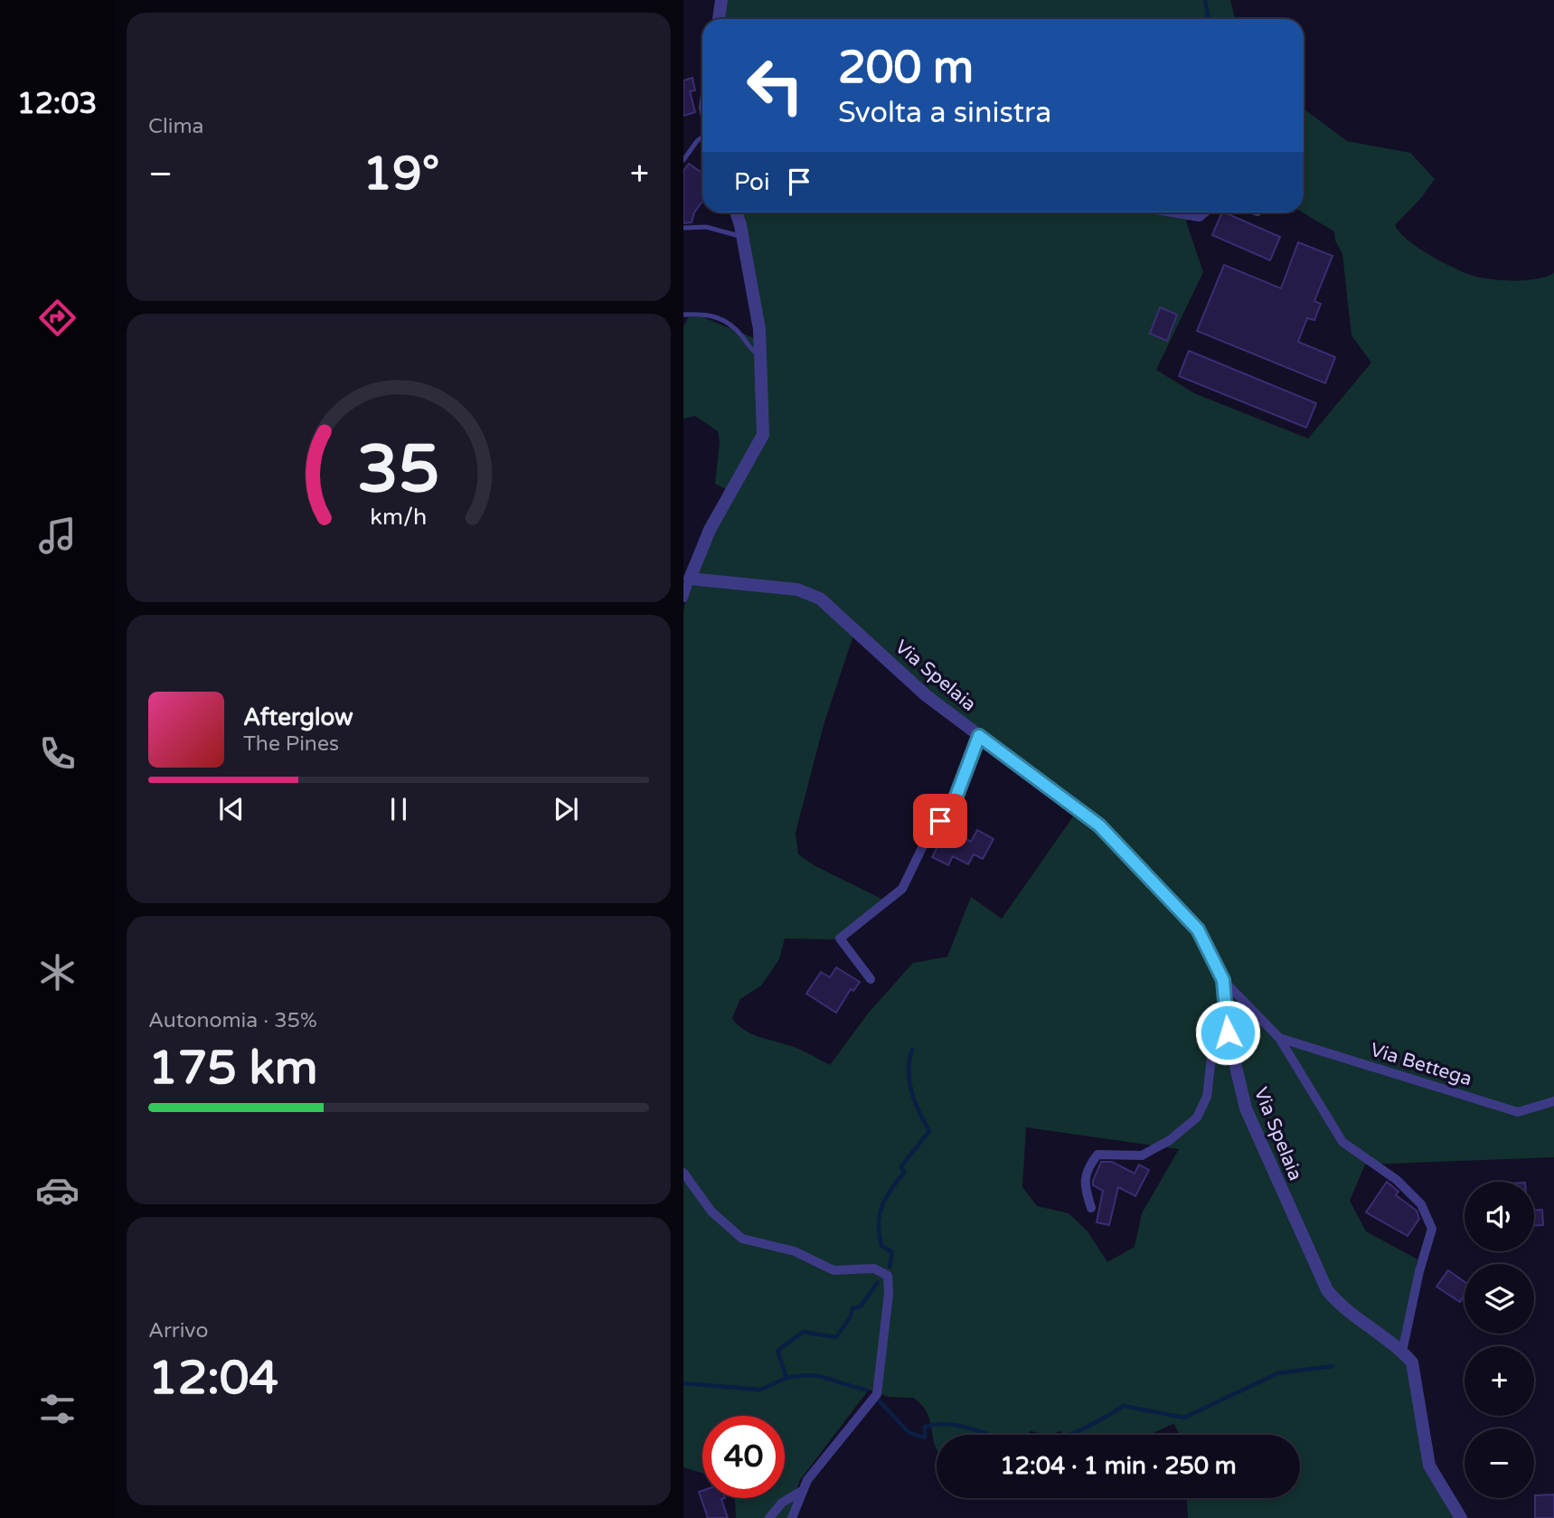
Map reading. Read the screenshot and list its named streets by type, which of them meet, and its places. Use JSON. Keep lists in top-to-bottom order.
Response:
{
  "streets": {
    "street": ["Via Spelaia", "Via Bettega"]
  },
  "crossings": [
    ["Via Spelaia", "Via Bettega"]
  ],
  "page": {
    "tabs": "12:03",
    "tile": [
      "Clima",
      ["Autonomia · 35%", "175 km"],
      ["Arrivo", "12:04"]
    ],
    "turn": ["200 m", "Svolta a sinistra"],
    "heat": ["−", "19°", "+"],
    "then": "Poi",
    "song": ["Afterglow", "The Pines"],
    "map_buttons": ["+", "−"],
    "limit": "40",
    "trip": "12:04 · 1 min · 250 m",
    "gauge": ["35", "km/h"]
  }
}
